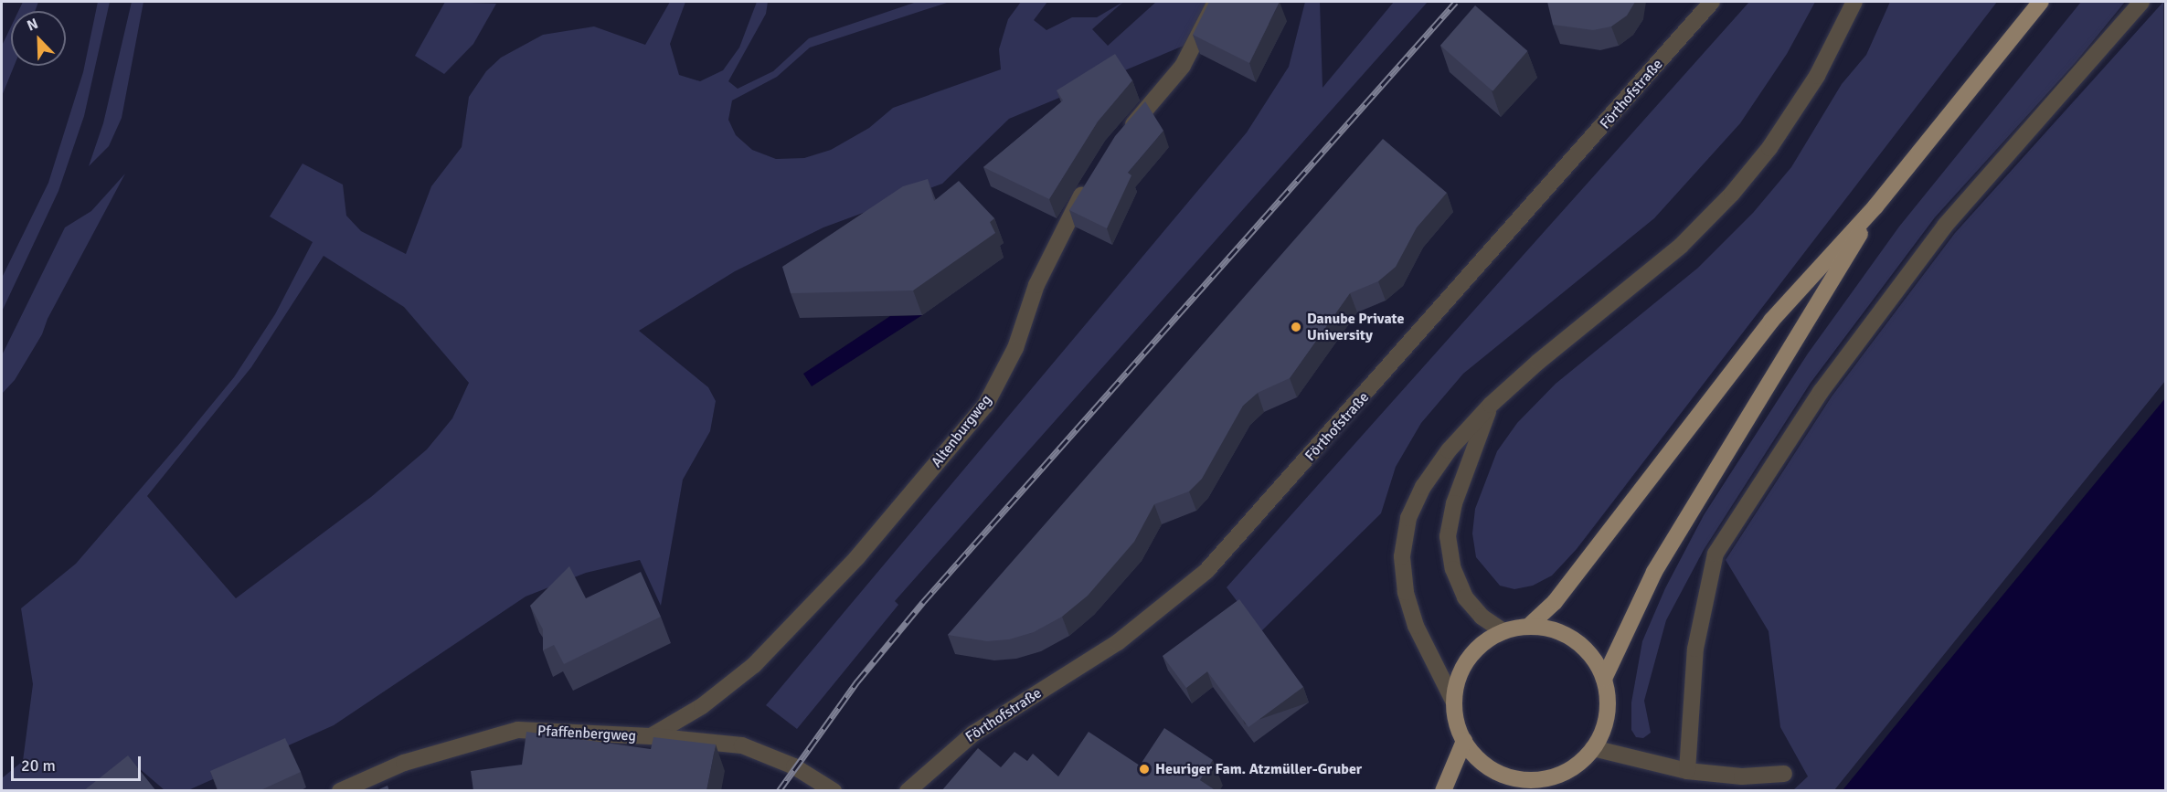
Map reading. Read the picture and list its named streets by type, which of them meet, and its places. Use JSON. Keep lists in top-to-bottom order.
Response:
{
  "streets": {
    "street": ["Förthofstraße", "Altenburgweg", "Pfaffenbergweg"]
  },
  "crossings": [
    ["Altenburgweg", "Pfaffenbergweg"]
  ],
  "places": ["Danube Private University", "Heuriger Fam. Atzmüller-Gruber"],
  "scale_bar": "20 m",
  "north": "top left"
}
